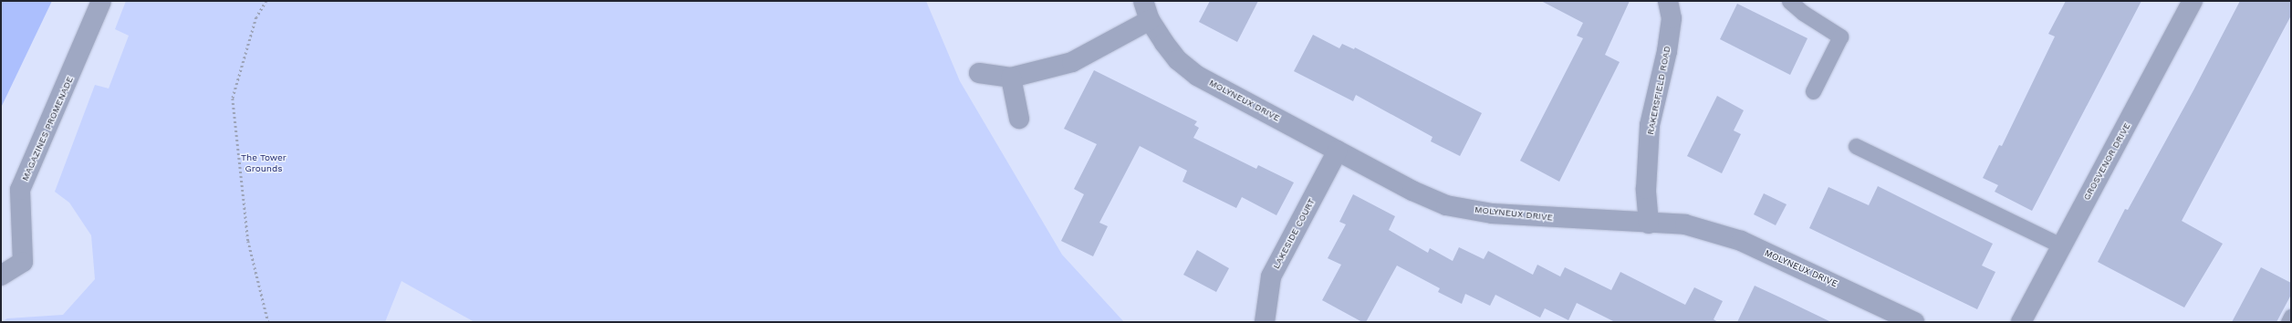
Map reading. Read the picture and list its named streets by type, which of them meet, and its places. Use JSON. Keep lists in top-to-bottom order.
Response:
{
  "streets": {
    "street": [
      "RAKERSFIELD ROAD",
      "MOLYNEUX DRIVE",
      "MAGAZINES PROMENADE",
      "GROSVENOR DRIVE",
      "LAKESIDE COURT"
    ]
  },
  "crossings": [
    ["RAKERSFIELD ROAD", "MOLYNEUX DRIVE"],
    ["MOLYNEUX DRIVE", "LAKESIDE COURT"]
  ],
  "parks": ["The Tower Grounds"]
}
